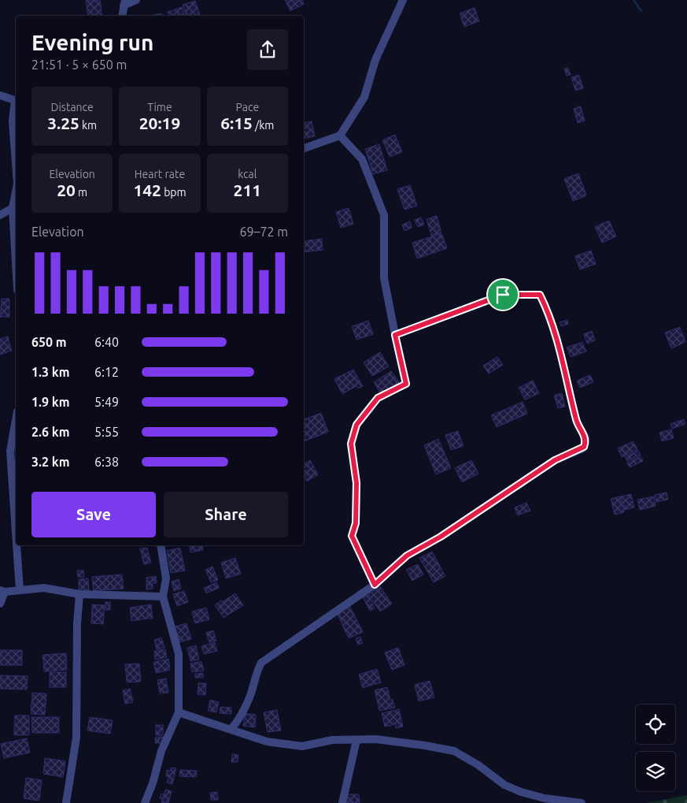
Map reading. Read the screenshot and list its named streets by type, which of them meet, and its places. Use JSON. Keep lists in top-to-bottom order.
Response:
{
  "page": {
    "heading": ["Evening run", "21:51 · 5 × 650 m"],
    "stats": [
      ["Distance", "3.25 km"],
      ["Time", "20:19"],
      ["Pace", "6:15 /km"],
      ["Elevation", "20 m"],
      ["Heart rate", "142 bpm"],
      ["kcal", "211"]
    ],
    "chart": ["Elevation", "69–72 m"],
    "list": [
      {
        "name": "650 m",
        "note": "6:40"
      },
      {
        "name": "1.3 km",
        "note": "6:12"
      },
      {
        "name": "1.9 km",
        "note": "5:49"
      },
      {
        "name": "2.6 km",
        "note": "5:55"
      },
      {
        "name": "3.2 km",
        "note": "6:38"
      }
    ],
    "buttons": ["Save", "Share"]
  }
}
